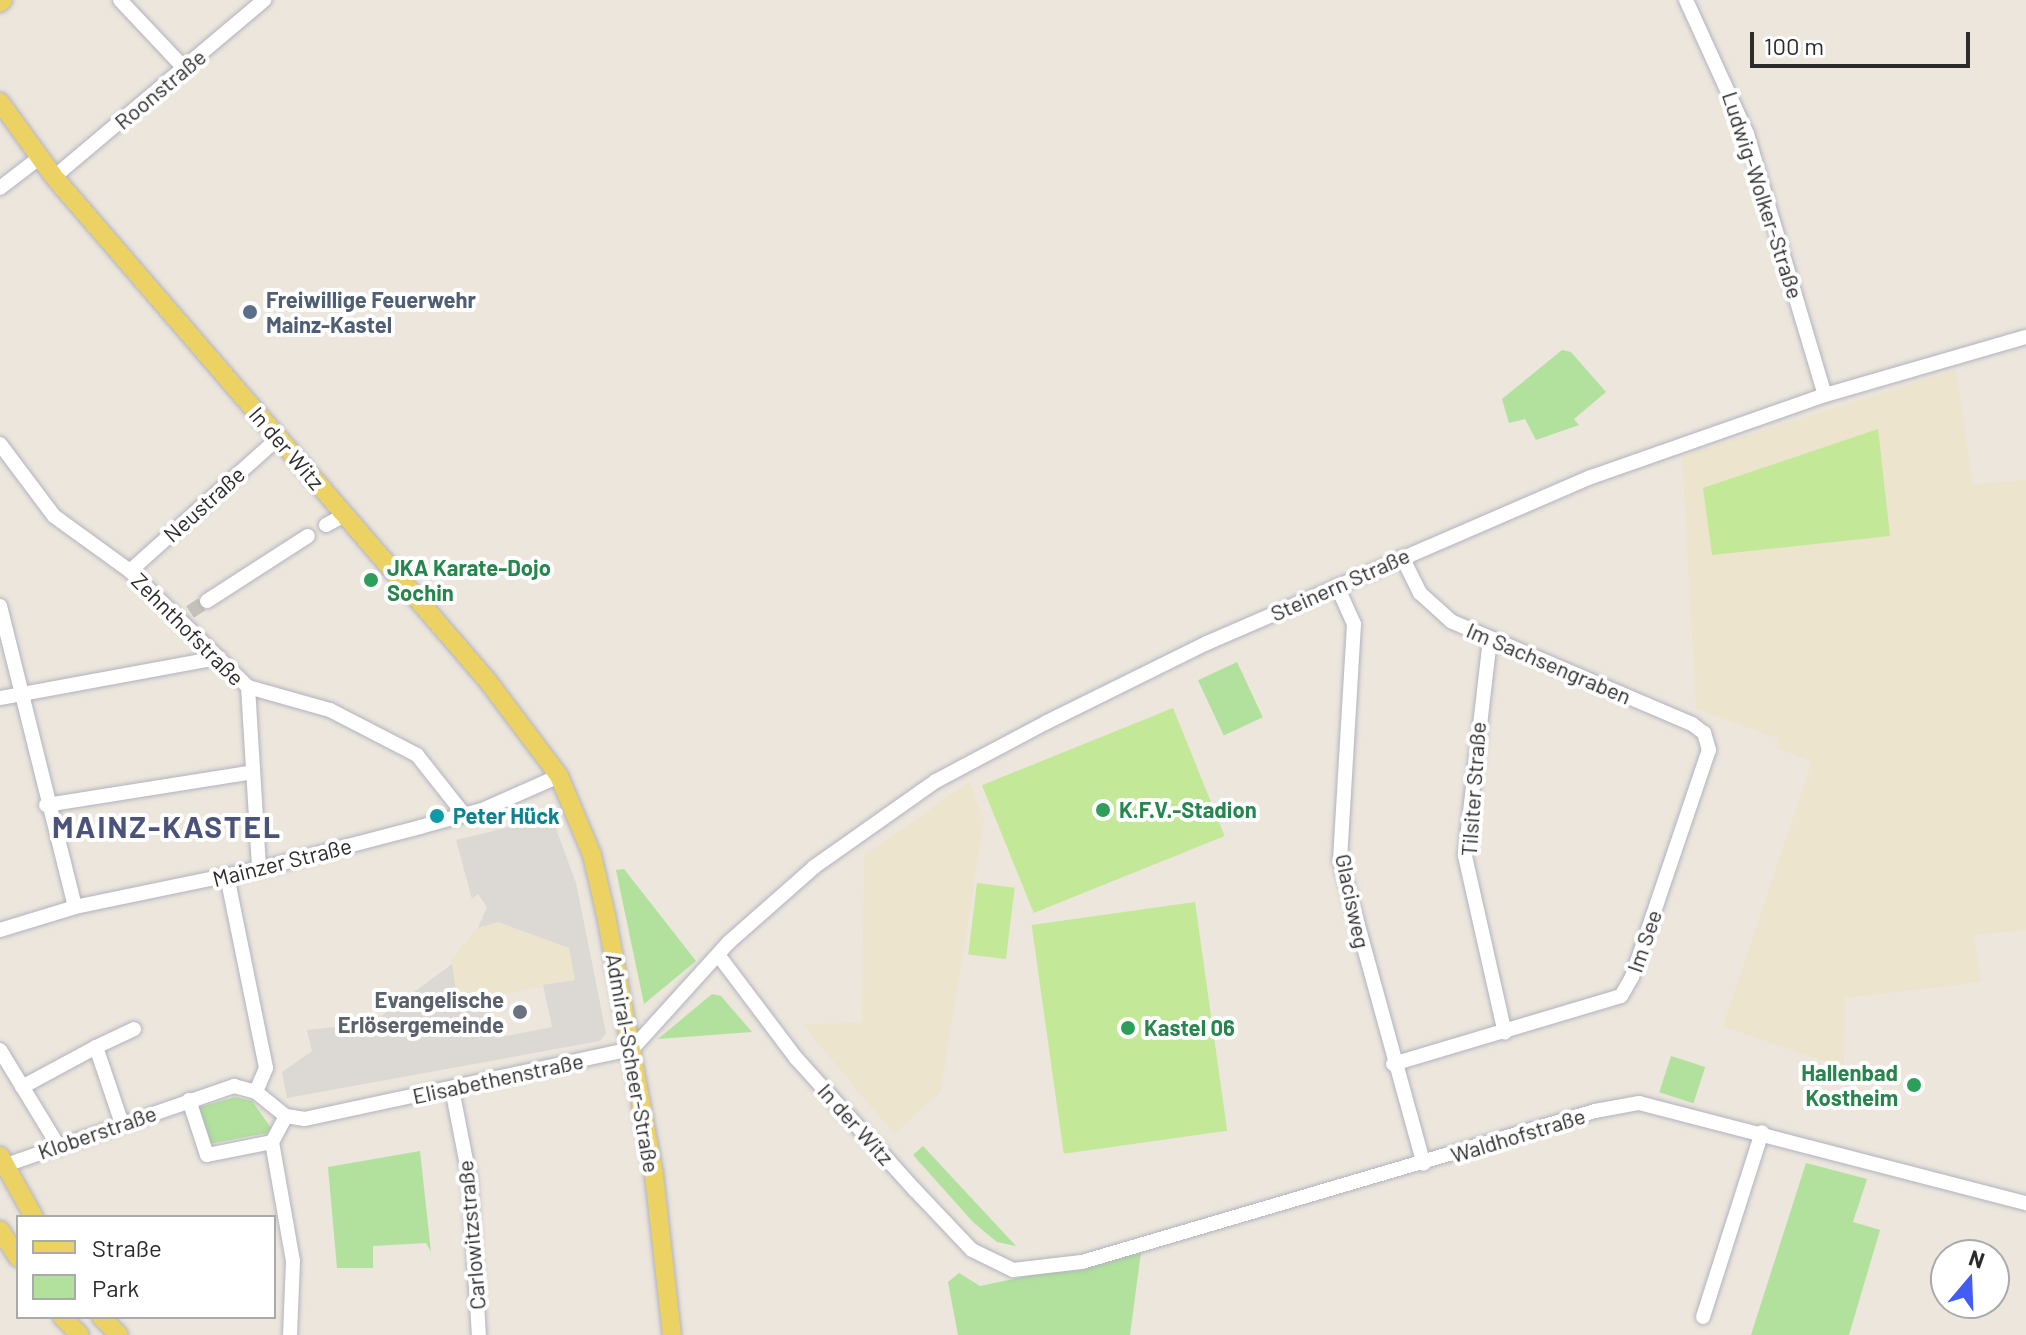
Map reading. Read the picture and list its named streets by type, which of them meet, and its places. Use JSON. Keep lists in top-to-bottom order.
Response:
{
  "streets": {
    "main road": ["In der Witz", "Admiral-Scheer-Straße"],
    "street": [
      "Roonstraße",
      "Ludwig-Wolker-Straße",
      "Neustraße",
      "Steinern Straße",
      "Zehnthofstraße",
      "Im Sachsengraben",
      "Tilsiter Straße",
      "Mainzer Straße",
      "Glacisweg",
      "Im See",
      "Elisabethenstraße",
      "Kloberstraße",
      "Waldhofstraße",
      "Carlowitzstraße"
    ]
  },
  "crossings": [
    ["Roonstraße", "In der Witz"],
    ["Ludwig-Wolker-Straße", "Steinern Straße"],
    ["In der Witz", "Neustraße"],
    ["In der Witz", "Steinern Straße"],
    ["In der Witz", "Mainzer Straße"],
    ["In der Witz", "Admiral-Scheer-Straße"],
    ["In der Witz", "Waldhofstraße"],
    ["Neustraße", "Zehnthofstraße"],
    ["Steinern Straße", "Im Sachsengraben"],
    ["Steinern Straße", "Glacisweg"],
    ["Zehnthofstraße", "Mainzer Straße"],
    ["Im Sachsengraben", "Tilsiter Straße"],
    ["Im Sachsengraben", "Im See"],
    ["Tilsiter Straße", "Im See"],
    ["Glacisweg", "Im See"],
    ["Glacisweg", "Waldhofstraße"],
    ["Admiral-Scheer-Straße", "Elisabethenstraße"],
    ["Elisabethenstraße", "Carlowitzstraße"]
  ],
  "districts": ["MAINZ-KASTEL"],
  "places": [
    "Freiwillige Feuerwehr Mainz-Kastel",
    "JKA Karate-Dojo Sochin",
    "K.F.V.-Stadion",
    "Peter Hück",
    "Evangelische Erlösergemeinde",
    "Kastel 06",
    "Hallenbad Kostheim"
  ],
  "legend": ["Straße", "Park"],
  "scale_bar": "100 m",
  "north": "top"
}
